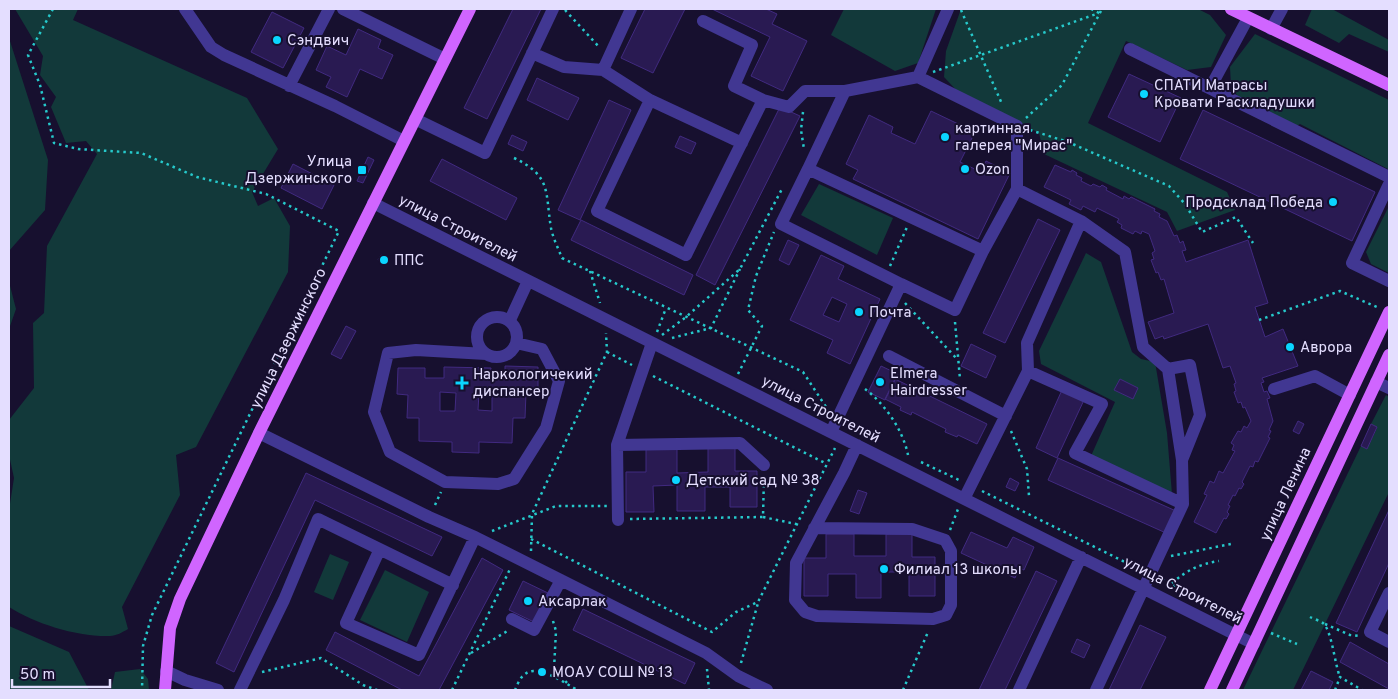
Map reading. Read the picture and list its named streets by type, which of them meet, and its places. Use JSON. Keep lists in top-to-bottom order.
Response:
{
  "streets": {
    "main road": ["улица Дзержинского", "улица Ленина"],
    "street": ["улица Строителей"]
  },
  "crossings": [
    ["улица Строителей", "улица Дзержинского"],
    ["улица Строителей", "улица Ленина"]
  ],
  "places": {
    "other": [
      "Сэндвич",
      "СПАТИ Матрасы Кровати Раскладушки",
      "картинная галерея \"Мирас\"",
      "Ozon",
      "Продсклад Победа",
      "ППС",
      "Почта",
      "Аврора",
      "Elmera Hairdresser",
      "Детский сад № 38",
      "Филиал 13 школы",
      "Аксарлак",
      "МОАУ СОШ № 13"
    ],
    "transit": ["Улица Дзержинского"],
    "health": ["Наркологичекий диспансер"]
  },
  "scale_bar": "50 m"
}
